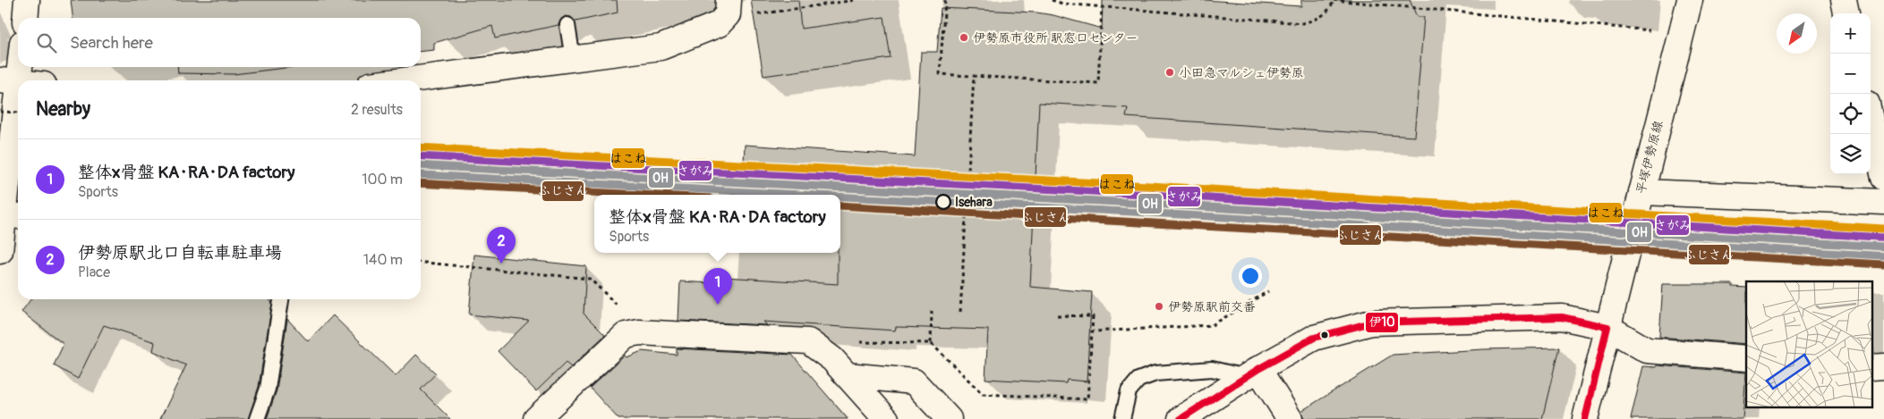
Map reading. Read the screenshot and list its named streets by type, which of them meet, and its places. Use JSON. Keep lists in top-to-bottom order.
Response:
{
  "streets": {
    "street": ["平塚伊勢原線"]
  },
  "places": [
    "伊勢原市役所 駅窓口センター",
    "小田急マルシェ伊勢原",
    "Isehara",
    "伊勢原駅前交番"
  ],
  "lines": [
    "transit line はこね",
    "transit line さがみ",
    "transit line OH",
    "transit line ふじさん",
    "transit line 伊10"
  ],
  "north": "bottom left",
  "page": {
    "map_buttons": ["+", "−"],
    "search": "Search here",
    "heading": ["Nearby", "2 results"],
    "list": [
      {
        "mark": "1",
        "name": "整体x骨盤 KA･RA･DA factory",
        "note": "Sports",
        "value": "100 m"
      },
      {
        "mark": "2",
        "name": "伊勢原駅北口自転車駐車場",
        "note": "Place",
        "value": "140 m"
      }
    ],
    "popup": ["整体x骨盤 KA･RA･DA factory", "Sports"],
    "pins": ["2", "1"]
  }
}
